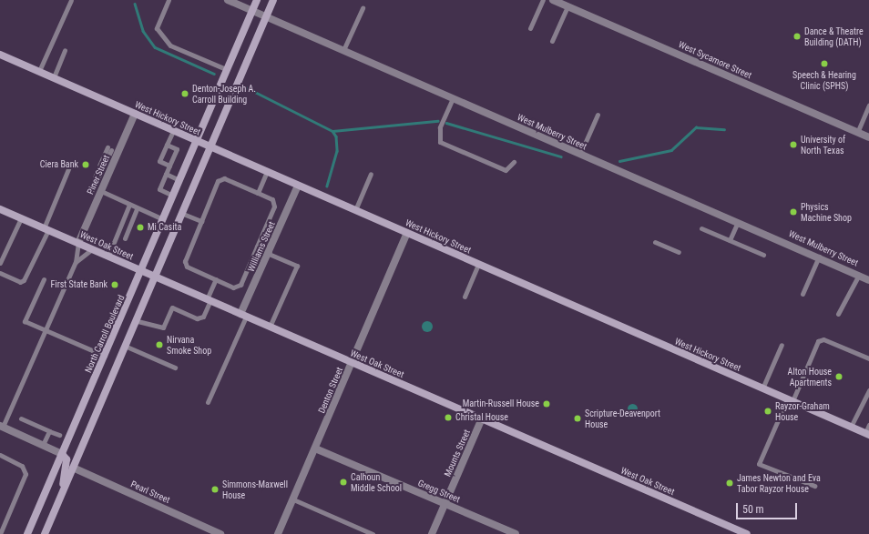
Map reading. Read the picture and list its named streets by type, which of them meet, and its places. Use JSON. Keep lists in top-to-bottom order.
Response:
{
  "streets": {
    "main road": ["West Hickory Street", "West Oak Street", "North Carroll Boulevard"],
    "street": [
      "West Sycamore Street",
      "West Mulberry Street",
      "Piner Street",
      "Williams Street",
      "Denton Street",
      "Mounts Street",
      "Gregg Street",
      "Pearl Street"
    ]
  },
  "crossings": [
    ["West Hickory Street", "Piner Street"],
    ["West Hickory Street", "Williams Street"],
    ["West Hickory Street", "North Carroll Boulevard"],
    ["West Hickory Street", "Denton Street"],
    ["West Mulberry Street", "North Carroll Boulevard"],
    ["Piner Street", "West Oak Street"],
    ["West Oak Street", "Williams Street"],
    ["West Oak Street", "North Carroll Boulevard"],
    ["West Oak Street", "Denton Street"],
    ["West Oak Street", "Mounts Street"],
    ["Denton Street", "Gregg Street"],
    ["Mounts Street", "Gregg Street"]
  ],
  "places": [
    "Dance & Theatre Building (DATH)",
    "Speech & Hearing Clinic (SPHS)",
    "Denton-Joseph A. Carroll Building",
    "University of North Texas",
    "Ciera Bank",
    "Physics Machine Shop",
    "Mi Casita",
    "First State Bank",
    "Nirvana Smoke Shop",
    "Alton House Apartments",
    "Martin-Russell House",
    "Rayzor-Graham House",
    "Christal House",
    "Scripture-Deavenport House",
    "Calhoun Middle School",
    "James Newton and Eva Tabor Rayzor House",
    "Simmons-Maxwell House"
  ],
  "scale_bar": "50 m"
}
